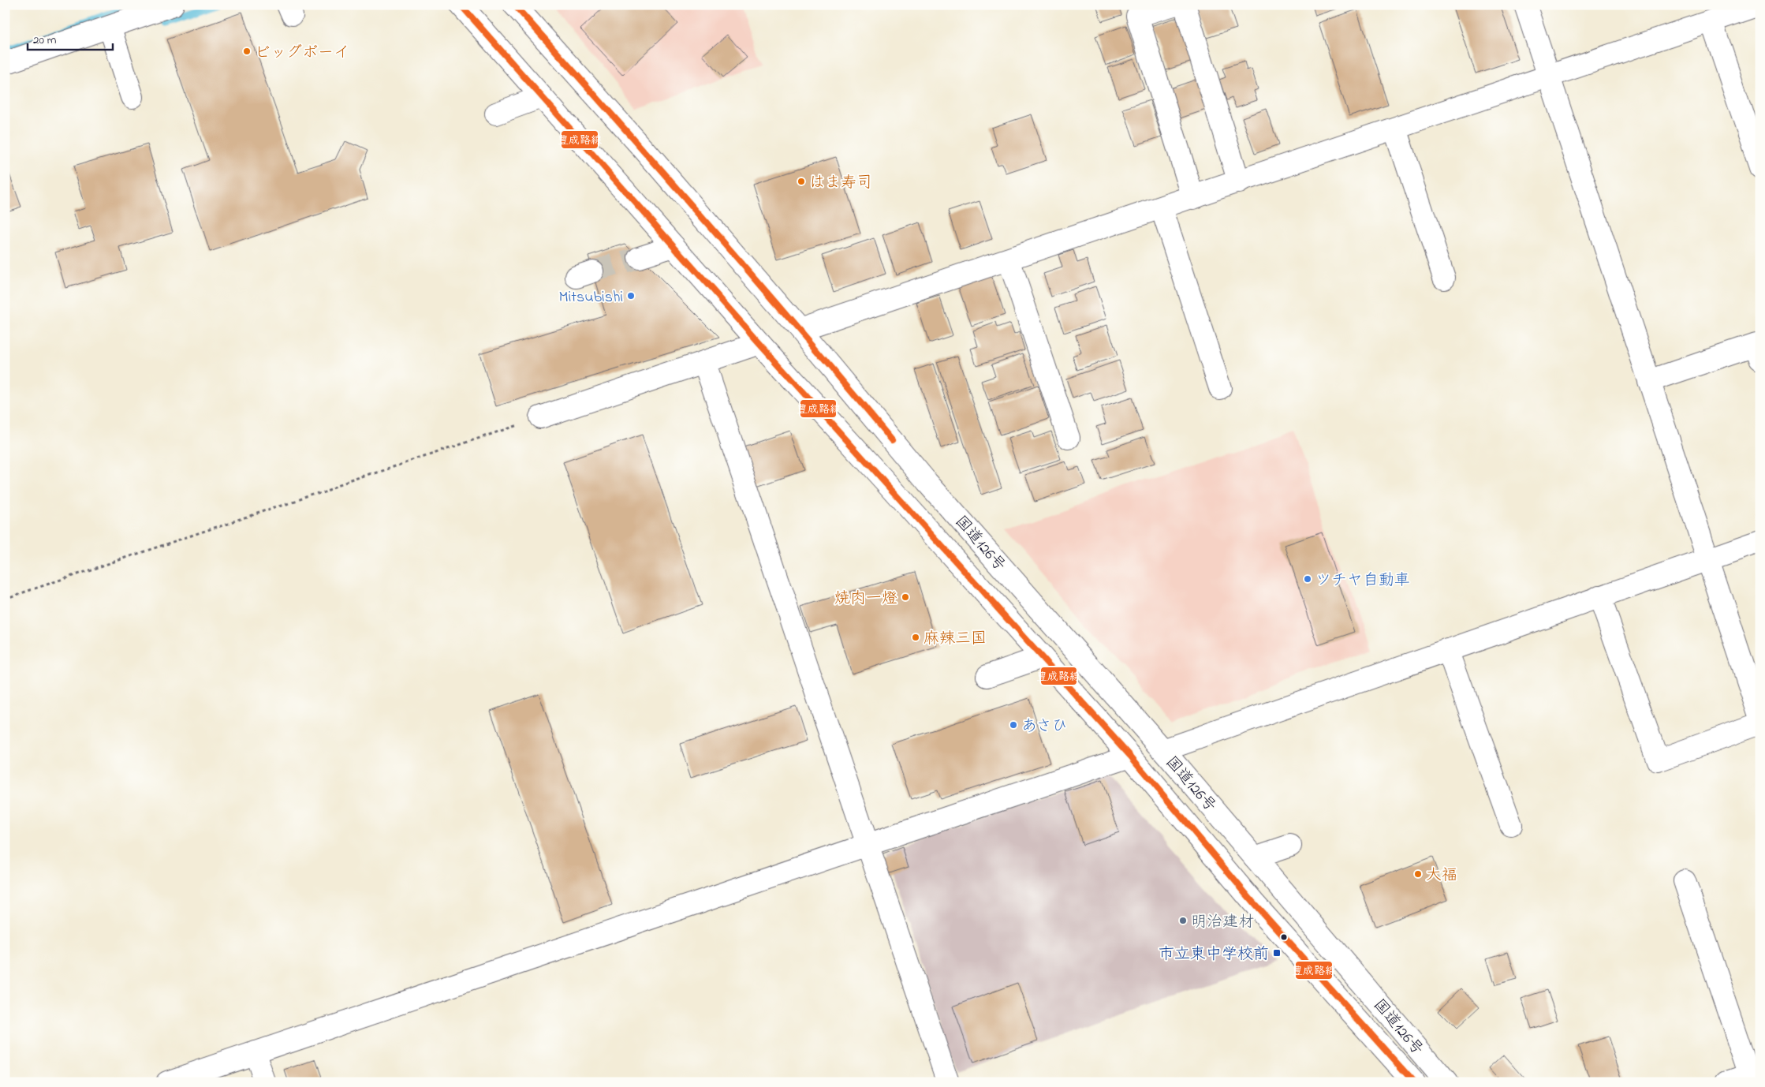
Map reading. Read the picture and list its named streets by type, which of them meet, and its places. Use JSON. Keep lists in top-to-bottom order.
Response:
{
  "streets": {
    "main road": ["国道126号"]
  },
  "places": {
    "other": [
      "ビッグボーイ",
      "はま寿司",
      "Mitsubishi",
      "ツチヤ自動車",
      "焼肉一燈",
      "麻辣三国",
      "あさひ",
      "大福",
      "明治建材"
    ],
    "transit": ["市立東中学校前"]
  },
  "lines": ["transit line 豊成路線"],
  "scale_bar": "20 m"
}
